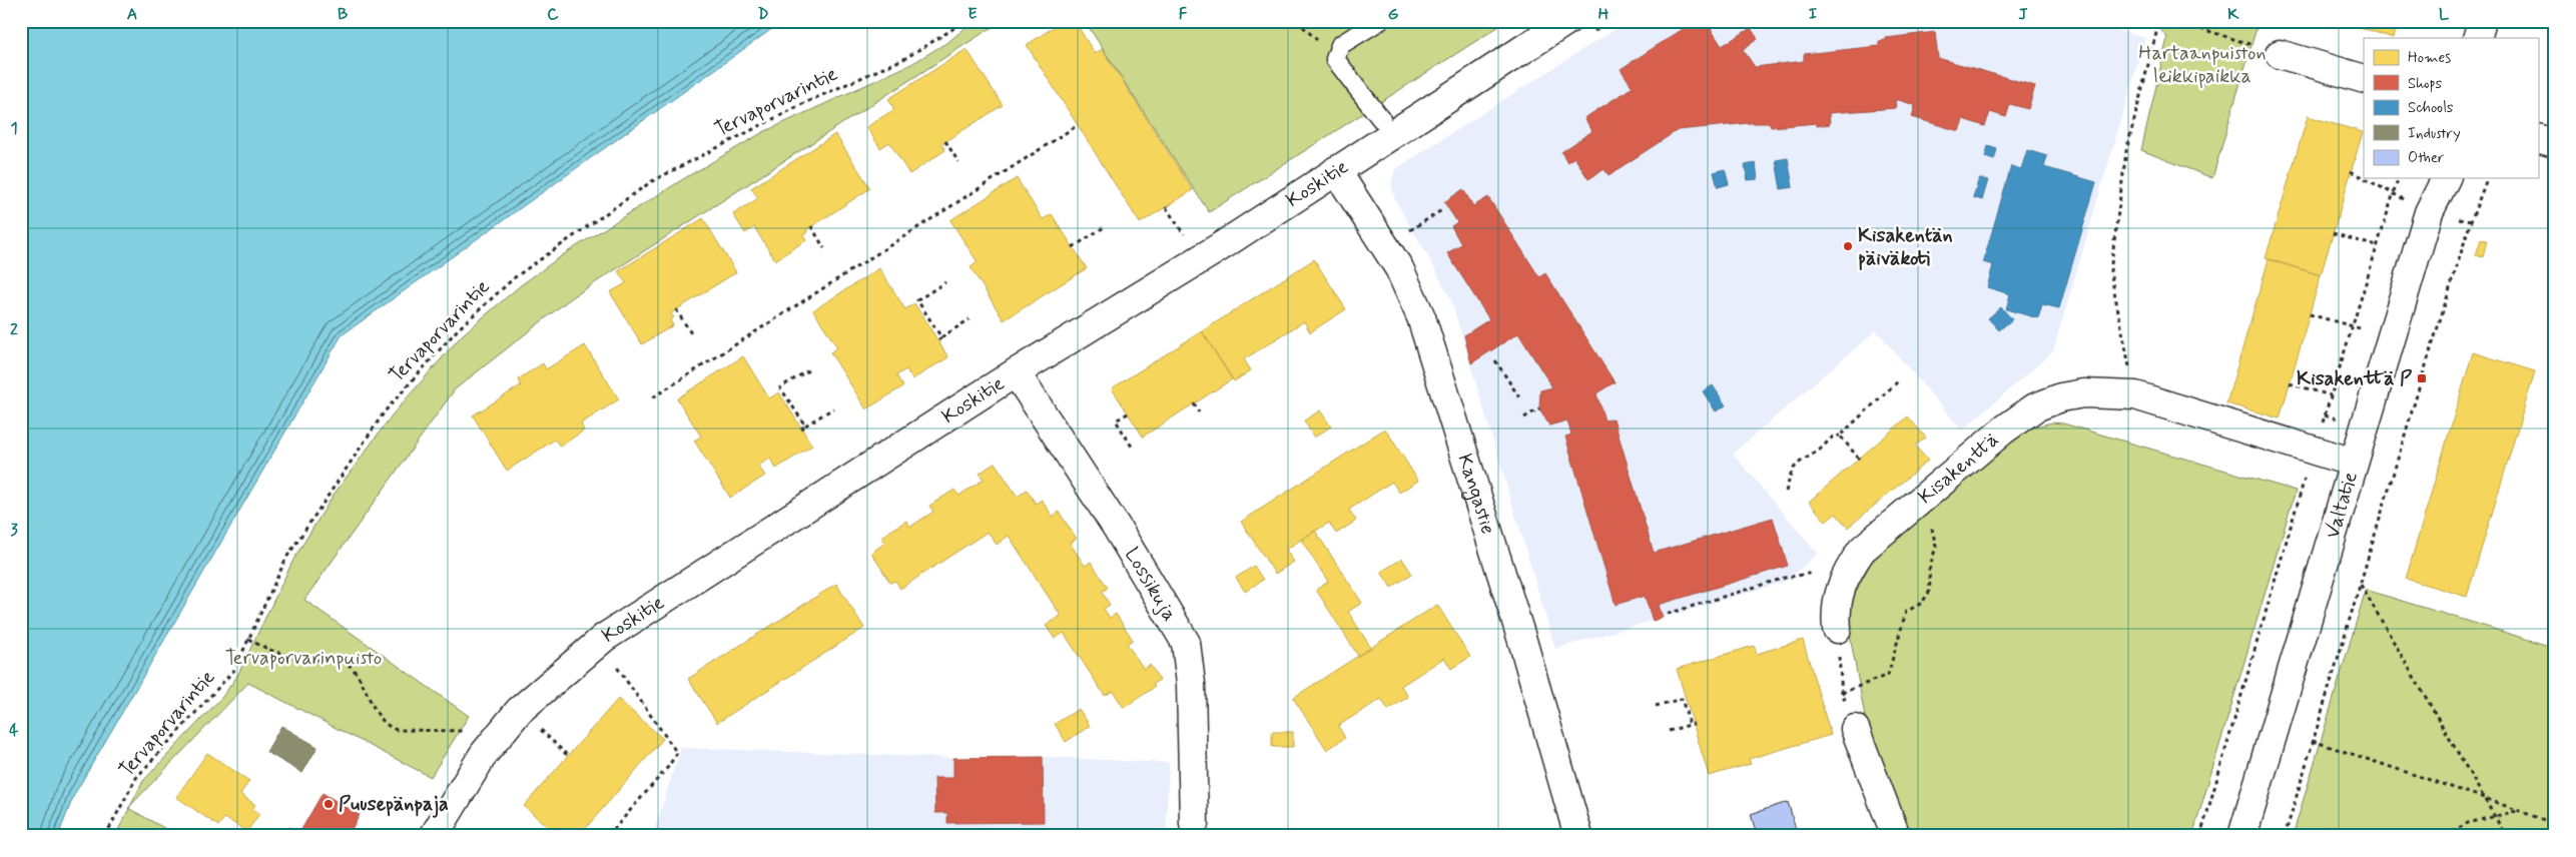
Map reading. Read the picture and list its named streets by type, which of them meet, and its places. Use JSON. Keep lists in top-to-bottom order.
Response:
{
  "streets": {
    "street": [
      "Koskitie",
      "Kisakenttä",
      "Kangastie",
      "Valtatie",
      "Lossikuja"
    ],
    "path": ["Tervaporvarintie"]
  },
  "crossings": [
    ["Koskitie", "Kangastie"],
    ["Koskitie", "Lossikuja"],
    ["Kisakenttä", "Valtatie"]
  ],
  "parks": ["Hartaanpuiston leikkipaikka", "Tervaporvarinpuisto"],
  "places": {
    "other": ["Kisakentän päiväkoti", "Puusepänpaja"],
    "transit": ["Kisakenttä P"]
  },
  "legend": [
    "Homes",
    "Shops",
    "Schools",
    "Industry",
    "Other"
  ],
  "grid": {
    "columns": [
      "A",
      "B",
      "C",
      "D",
      "E",
      "F",
      "G",
      "H",
      "I",
      "J",
      "K",
      "L"
    ],
    "rows": [
      "1",
      "2",
      "3",
      "4"
    ]
  }
}
